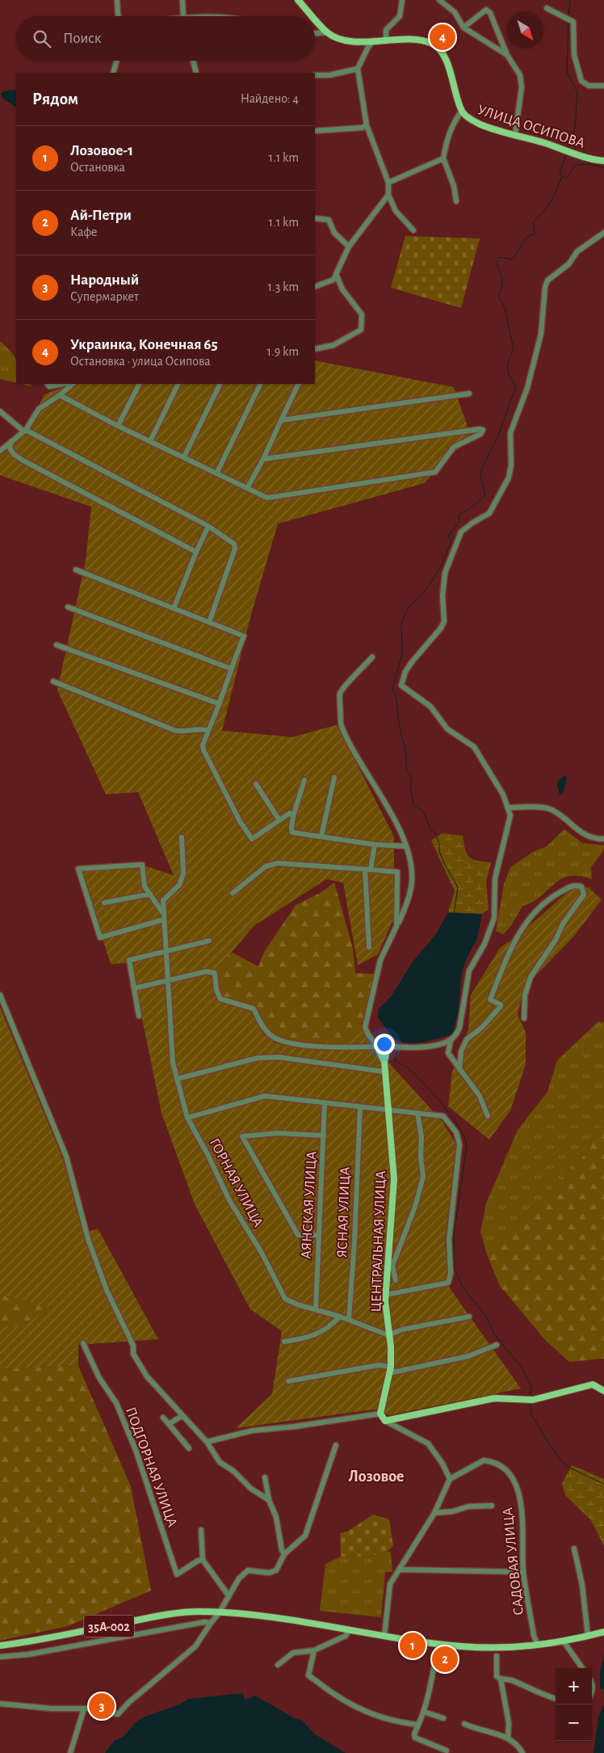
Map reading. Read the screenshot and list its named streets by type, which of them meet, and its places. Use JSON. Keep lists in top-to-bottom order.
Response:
{
  "streets": {
    "main road": ["УЛИЦА ОСИПОВА", "ЦЕНТРАЛЬНАЯ УЛИЦА", "35А-002"],
    "street": [
      "ГОРНАЯ УЛИЦА",
      "АЯНСКАЯ УЛИЦА",
      "ЯСНАЯ УЛИЦА",
      "ПОДГОРНАЯ УЛИЦА",
      "САДОВАЯ УЛИЦА"
    ]
  },
  "crossings": [
    ["ГОРНАЯ УЛИЦА", "АЯНСКАЯ УЛИЦА"],
    ["ГОРНАЯ УЛИЦА", "ЯСНАЯ УЛИЦА"],
    ["ГОРНАЯ УЛИЦА", "ЦЕНТРАЛЬНАЯ УЛИЦА"],
    ["САДОВАЯ УЛИЦА", "35А-002"]
  ],
  "districts": ["Лозовое"],
  "north": "bottom right",
  "page": {
    "search": "Поиск",
    "pins": [
      "4",
      "1",
      "2",
      "3"
    ],
    "heading": ["Рядом", "Найдено: 4"],
    "list": [
      {
        "mark": "1",
        "name": "Лозовое-1",
        "note": "Остановка",
        "value": "1.1 km"
      },
      {
        "mark": "2",
        "name": "Ай-Петри",
        "note": "Кафе",
        "value": "1.1 km"
      },
      {
        "mark": "3",
        "name": "Народный",
        "note": "Супермаркет",
        "value": "1.3 km"
      },
      {
        "mark": "4",
        "name": "Украинка, Конечная 65",
        "note": "Остановка · улица Осипова",
        "value": "1.9 km"
      }
    ],
    "map_buttons": ["+", "−"]
  }
}
